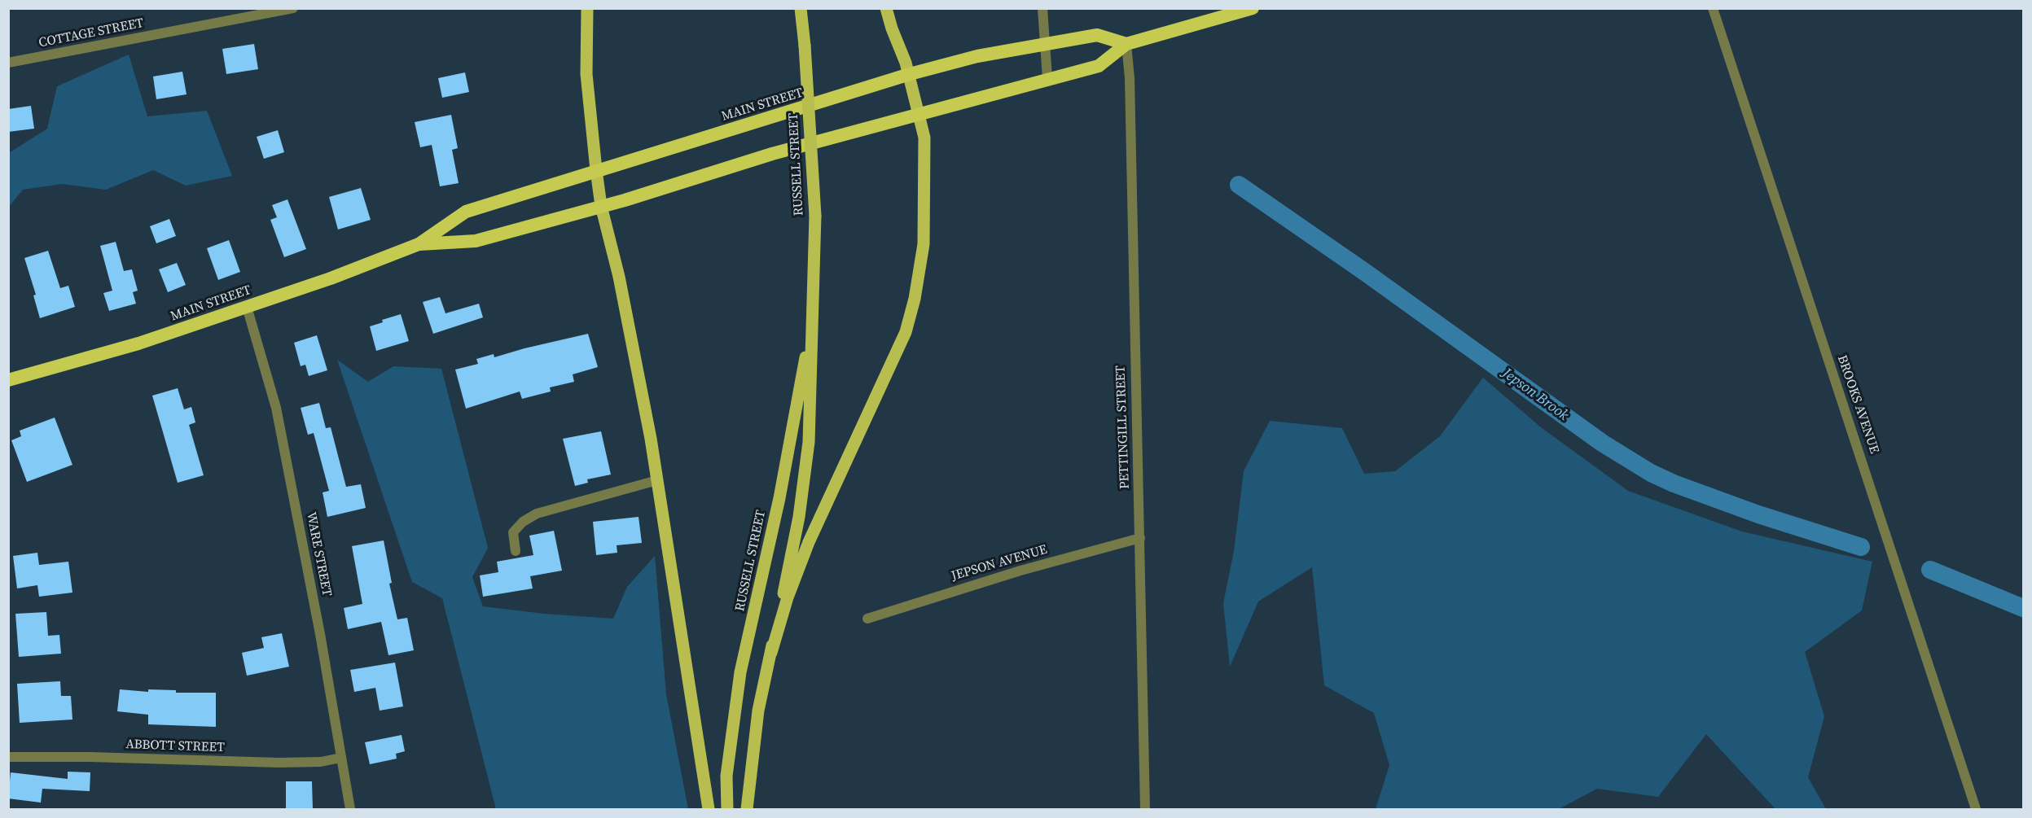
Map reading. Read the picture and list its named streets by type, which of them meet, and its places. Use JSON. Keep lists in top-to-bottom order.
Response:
{
  "streets": {
    "highway": ["MAIN STREET"],
    "main road": ["RUSSELL STREET"],
    "street": [
      "COTTAGE STREET",
      "BROOKS AVENUE",
      "PETTINGILL STREET",
      "WARE STREET",
      "JEPSON AVENUE",
      "ABBOTT STREET"
    ]
  },
  "crossings": [
    ["MAIN STREET", "PETTINGILL STREET"],
    ["MAIN STREET", "WARE STREET"],
    ["PETTINGILL STREET", "JEPSON AVENUE"],
    ["WARE STREET", "ABBOTT STREET"]
  ],
  "water": ["Jepson Brook"]
}
